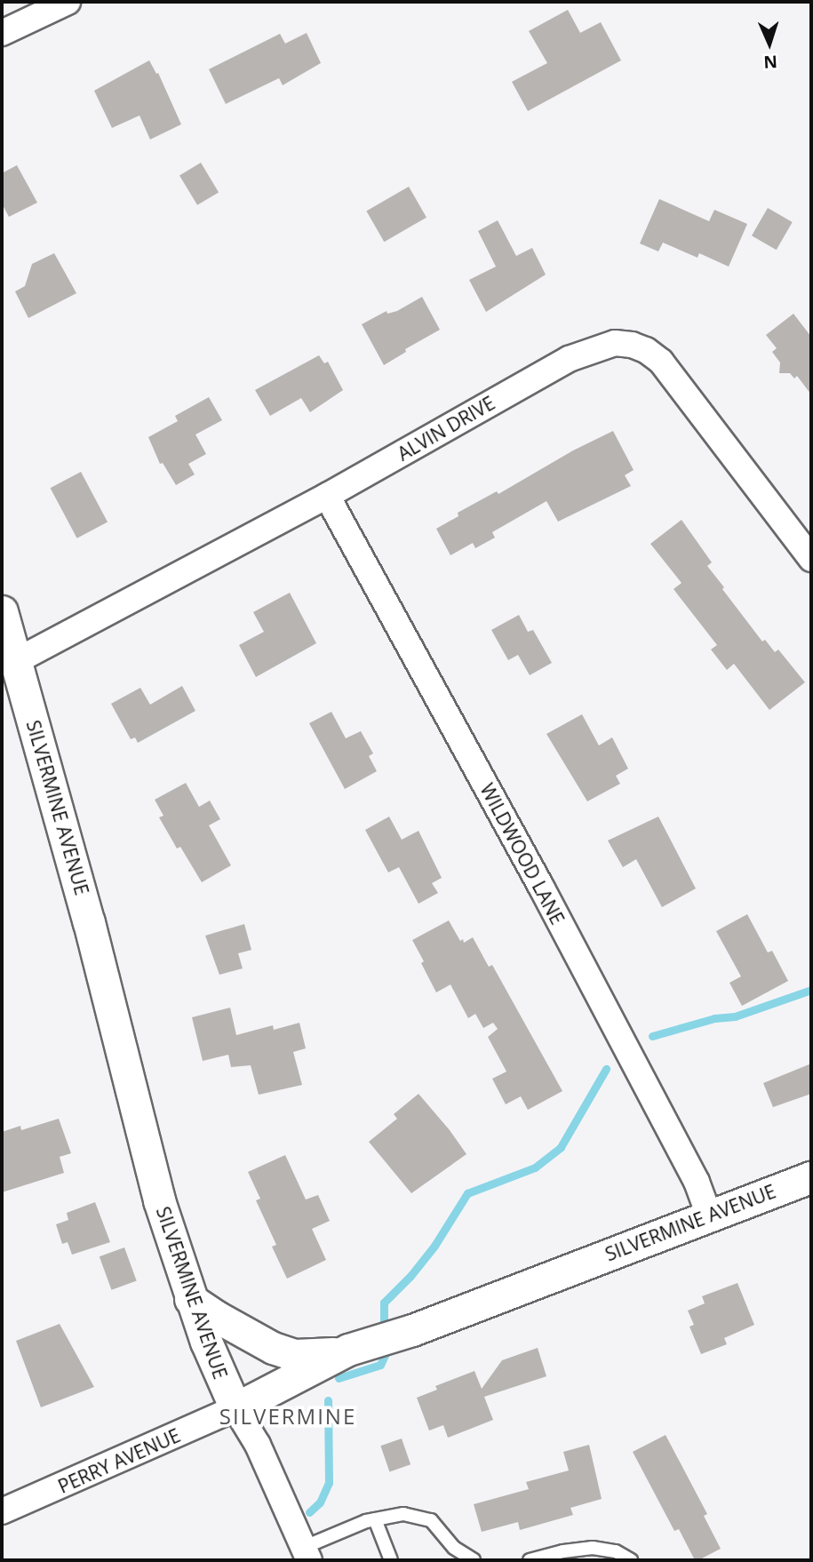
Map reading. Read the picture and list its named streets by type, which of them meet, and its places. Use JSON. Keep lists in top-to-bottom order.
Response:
{
  "streets": {
    "street": [
      "ALVIN DRIVE",
      "SILVERMINE AVENUE",
      "WILDWOOD LANE",
      "PERRY AVENUE"
    ]
  },
  "crossings": [
    ["ALVIN DRIVE", "SILVERMINE AVENUE"],
    ["ALVIN DRIVE", "WILDWOOD LANE"],
    ["SILVERMINE AVENUE", "WILDWOOD LANE"],
    ["SILVERMINE AVENUE", "PERRY AVENUE"]
  ],
  "districts": ["SILVERMINE"],
  "north": "bottom"
}
